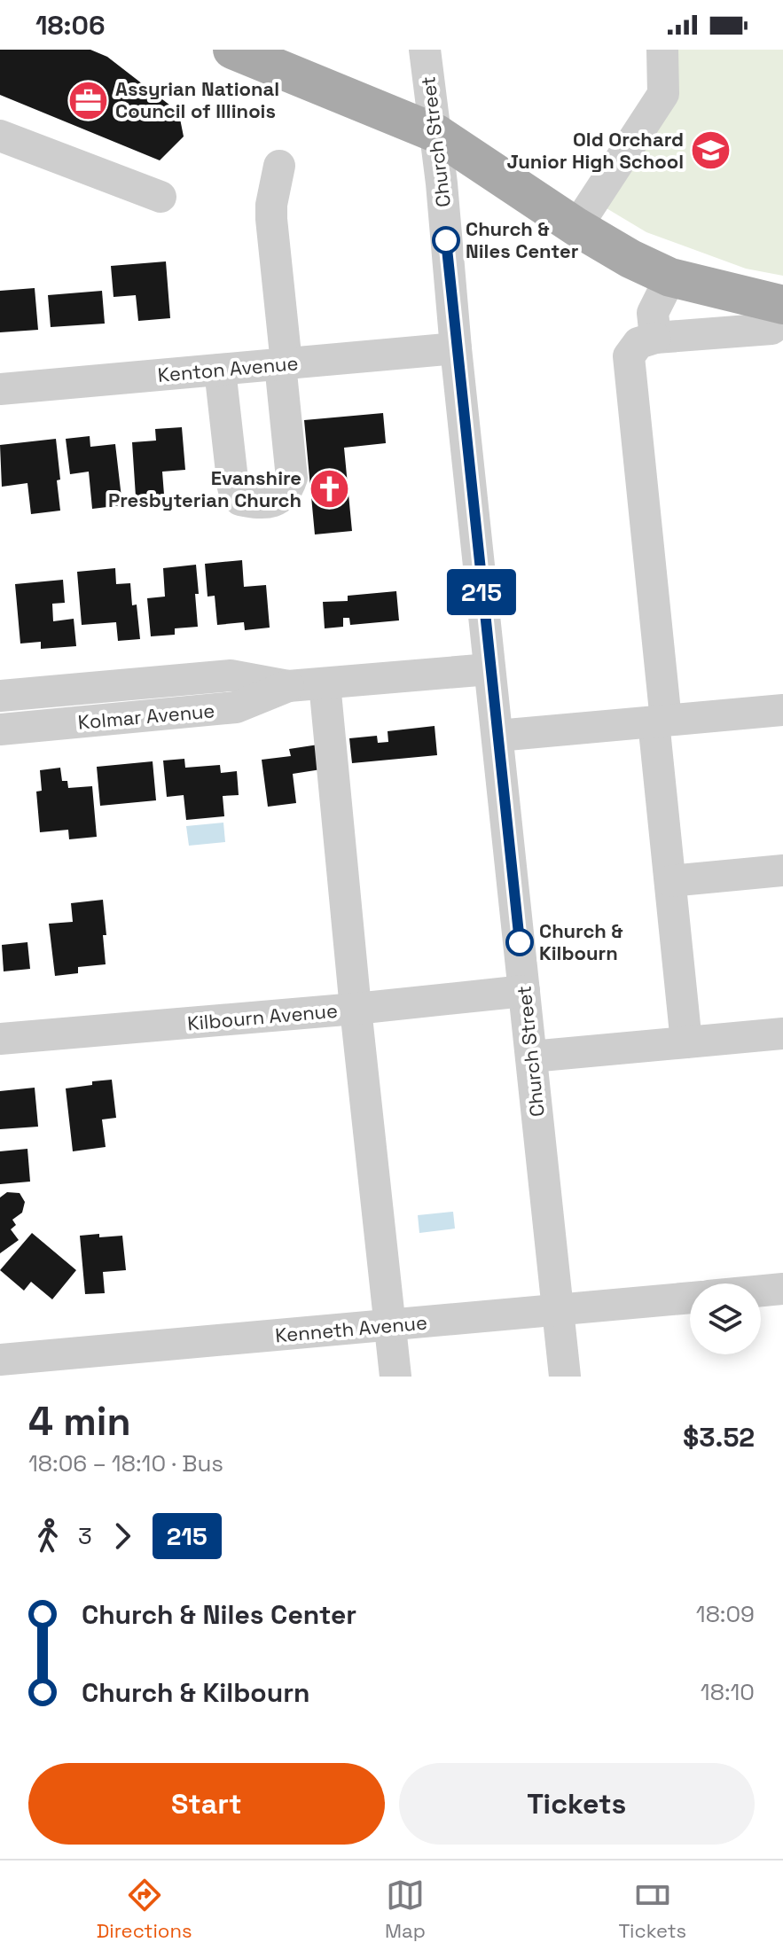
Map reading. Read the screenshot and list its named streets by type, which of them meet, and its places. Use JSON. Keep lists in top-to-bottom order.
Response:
{
  "streets": {
    "street": [
      "Church Street",
      "Kenton Avenue",
      "Kolmar Avenue",
      "Kilbourn Avenue",
      "Kenneth Avenue"
    ]
  },
  "crossings": [
    ["Church Street", "Kenton Avenue"],
    ["Church Street", "Kolmar Avenue"],
    ["Church Street", "Kilbourn Avenue"],
    ["Church Street", "Kenneth Avenue"]
  ],
  "places": {
    "office": ["Assyrian National Council of Illinois"],
    "school or university": ["Old Orchard Junior High School"],
    "other": ["Church & Niles Center", "Church & Kilbourn"],
    "church": ["Evanshire Presbyterian Church"]
  },
  "lines": ["bus line 215"],
  "page": {
    "status": "18:06",
    "on_map": "215",
    "heading": ["4 min", "18:06 – 18:10 · Bus", "$3.52"],
    "legs": ["3", "215"],
    "list": [
      {
        "name": "Church & Niles Center",
        "value": "18:09"
      },
      {
        "name": "Church & Kilbourn",
        "value": "18:10"
      }
    ],
    "buttons": ["Start", "Tickets"],
    "tabs": ["Directions", "Map", "Tickets"]
  }
}
